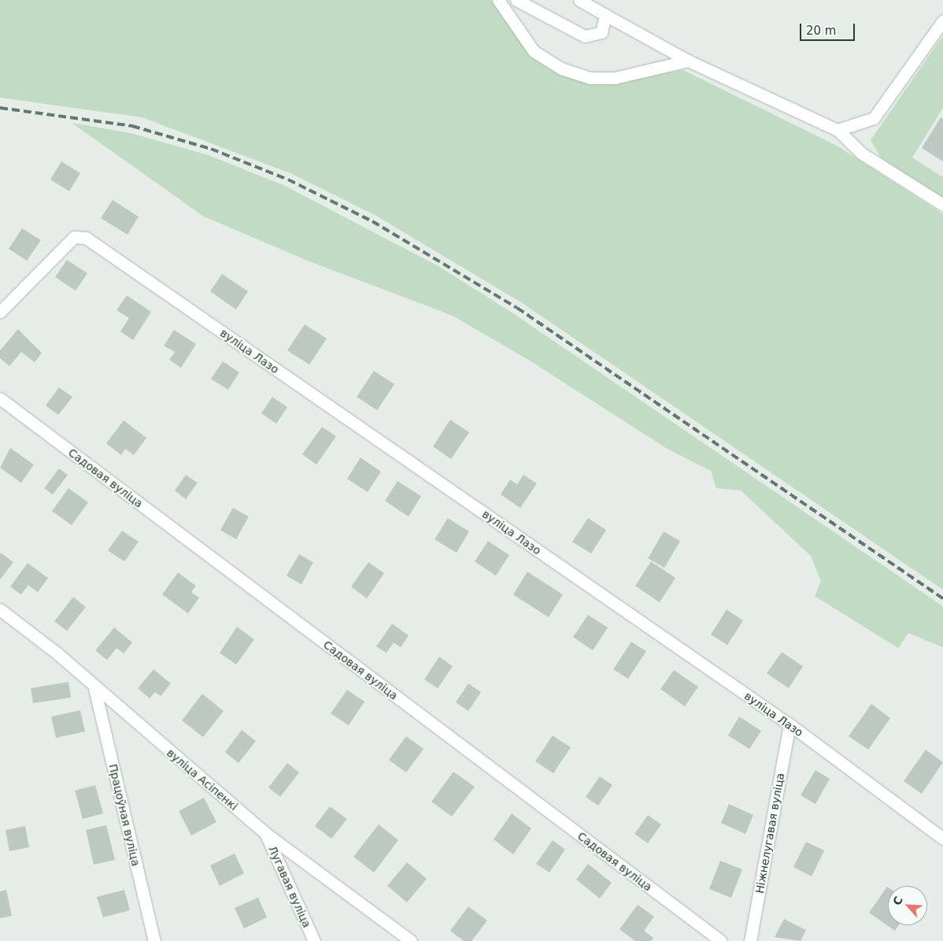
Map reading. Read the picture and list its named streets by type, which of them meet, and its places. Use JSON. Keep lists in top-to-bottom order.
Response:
{
  "streets": {
    "street": [
      "вуліца Лазо",
      "Садовая вуліца",
      "вуліца Асіпенкі",
      "Працоўная вуліца",
      "Ніжнелугавая вуліца",
      "Лугавая вуліца"
    ]
  },
  "crossings": [
    ["вуліца Лазо", "Ніжнелугавая вуліца"],
    ["вуліца Асіпенкі", "Працоўная вуліца"],
    ["вуліца Асіпенкі", "Лугавая вуліца"]
  ],
  "scale_bar": "20 m",
  "north": "top left"
}
